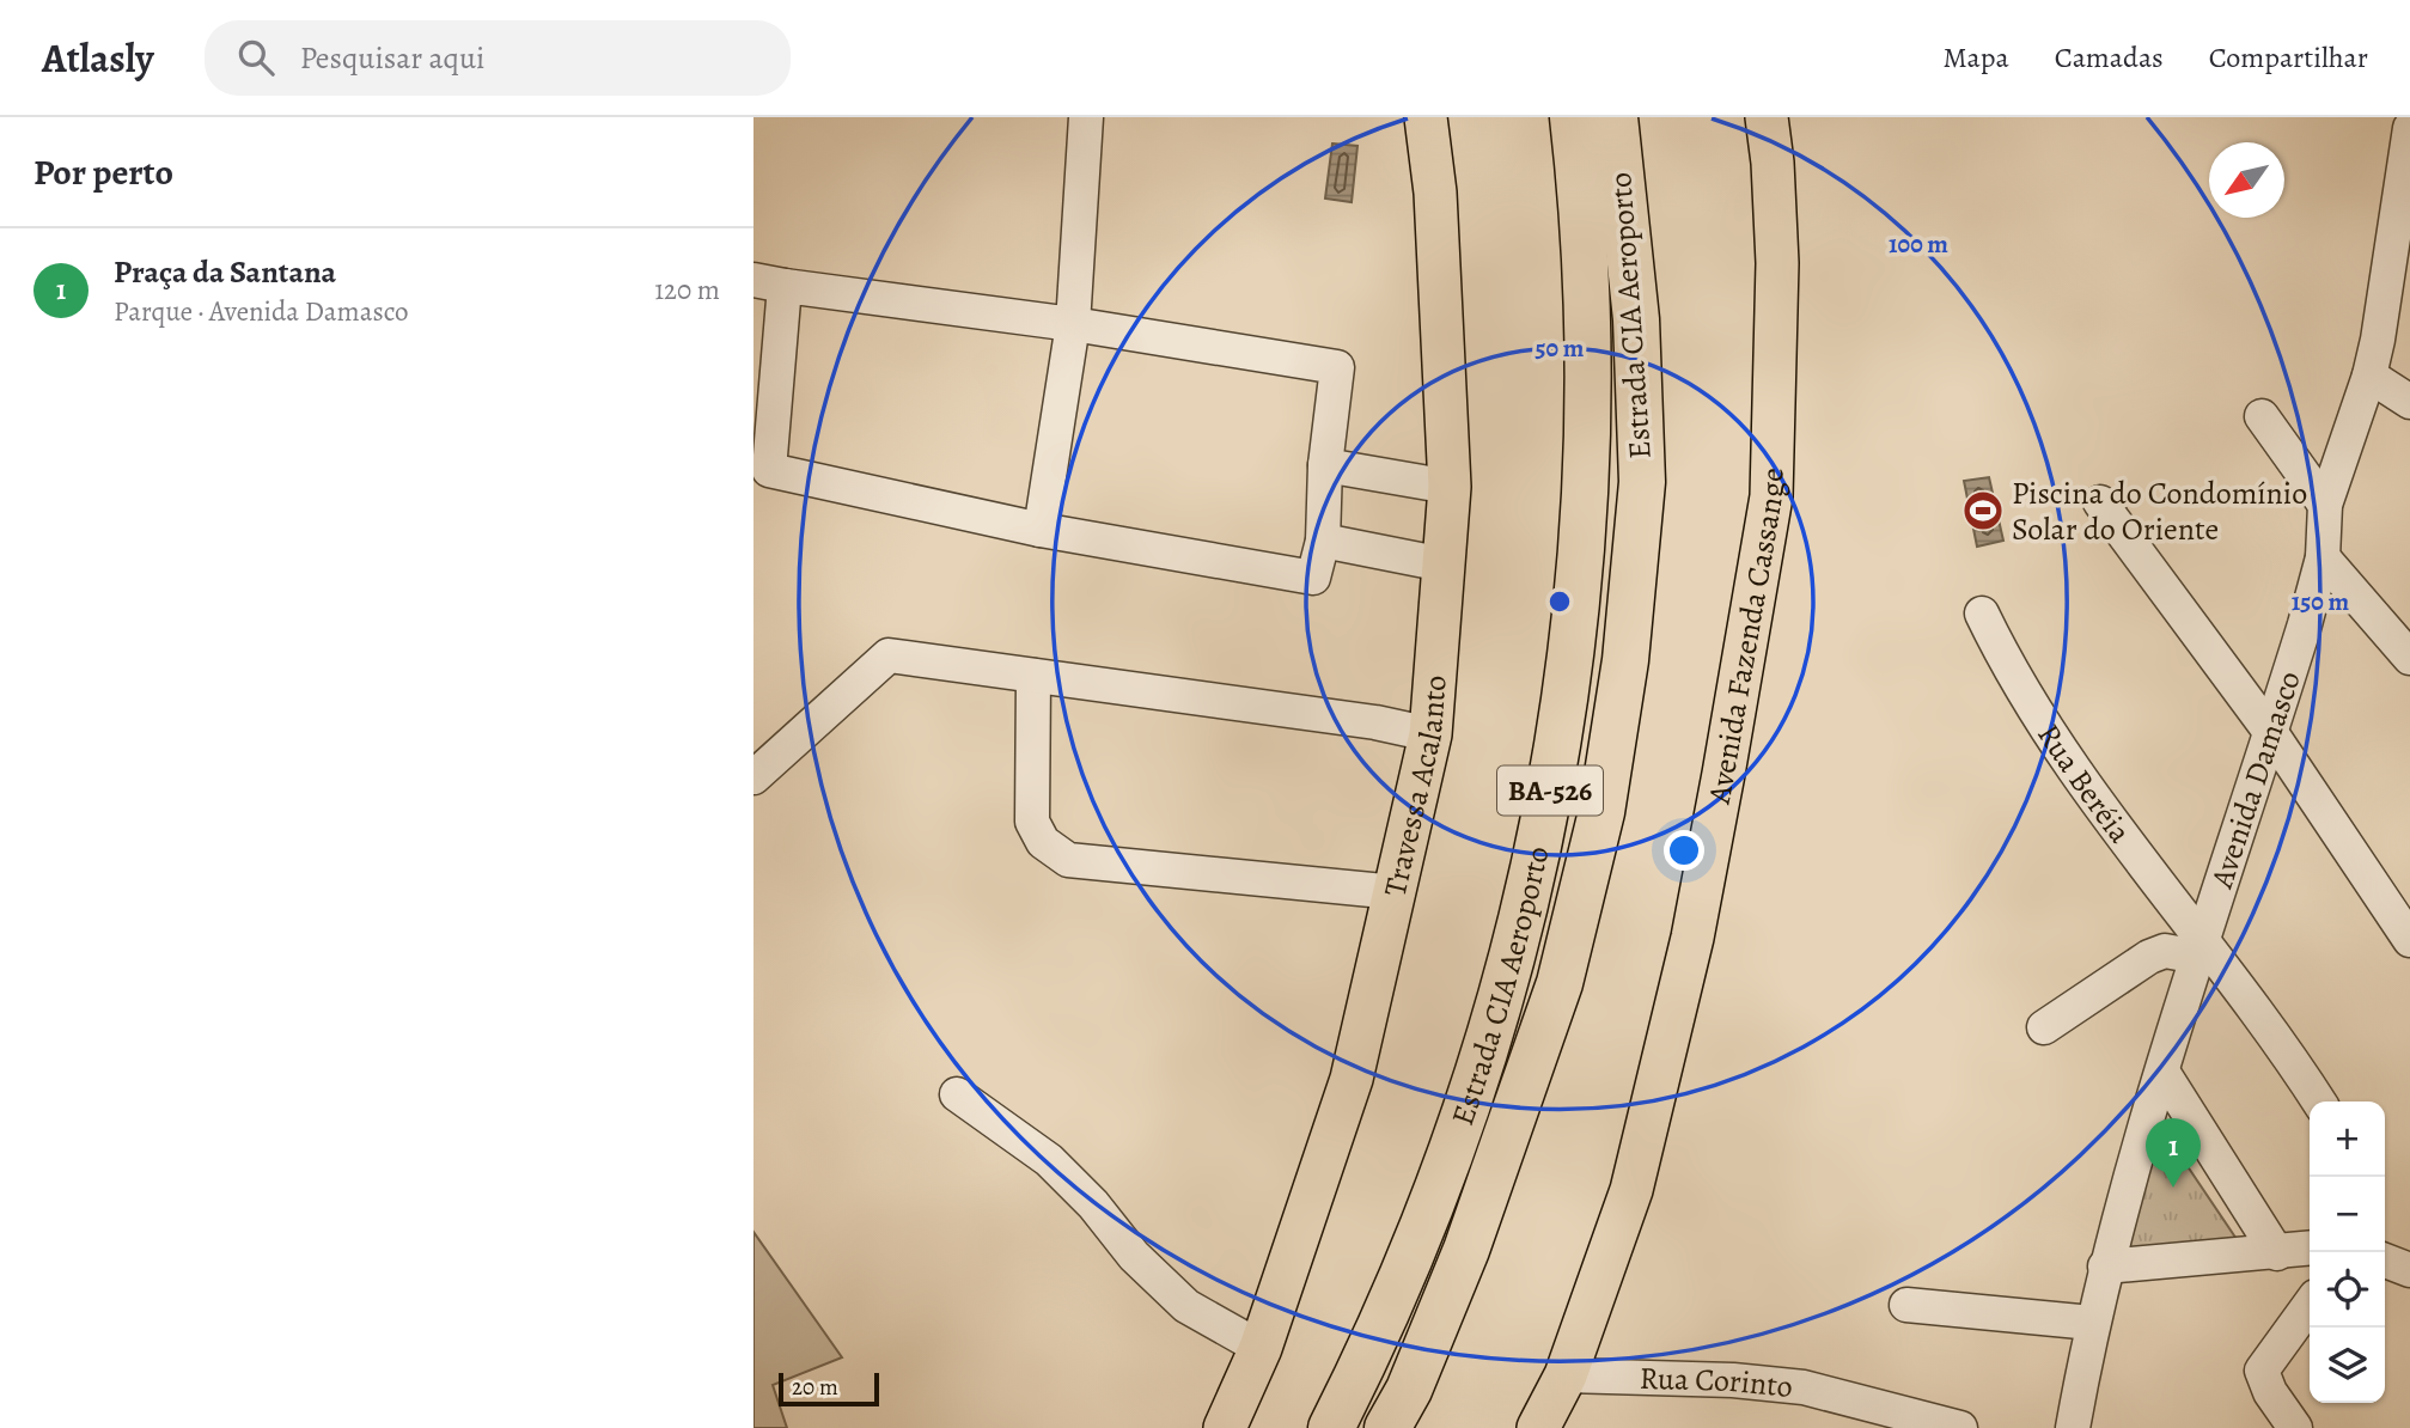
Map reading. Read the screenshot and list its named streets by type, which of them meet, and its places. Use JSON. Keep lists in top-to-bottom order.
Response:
{
  "streets": {
    "highway": ["Estrada CIA Aeroporto", "BA-526"],
    "main road": ["Avenida Fazenda Cassange", "Travessa Acalanto"],
    "street": ["Avenida Damasco", "Rua Beréia", "Rua Corinto"]
  },
  "crossings": [
    ["Avenida Fazenda Cassange", "Rua Corinto"],
    ["Avenida Damasco", "Rua Beréia"]
  ],
  "places": {
    "sports": ["Piscina do Condomínio Solar do Oriente"]
  },
  "scale_bar": "20 m",
  "north": "bottom left",
  "page": {
    "header": "Atlasly",
    "search": "Pesquisar aqui",
    "nav": ["Mapa", "Camadas", "Compartilhar"],
    "heading": "Por perto",
    "list": [
      {
        "mark": "1",
        "name": "Praça da Santana",
        "note": "Parque · Avenida Damasco",
        "value": "120 m"
      }
    ],
    "map_buttons": ["+", "−"],
    "pins": "1",
    "scale": "20 m"
  },
  "rings": ["100 m", "50 m", "150 m"]
}
